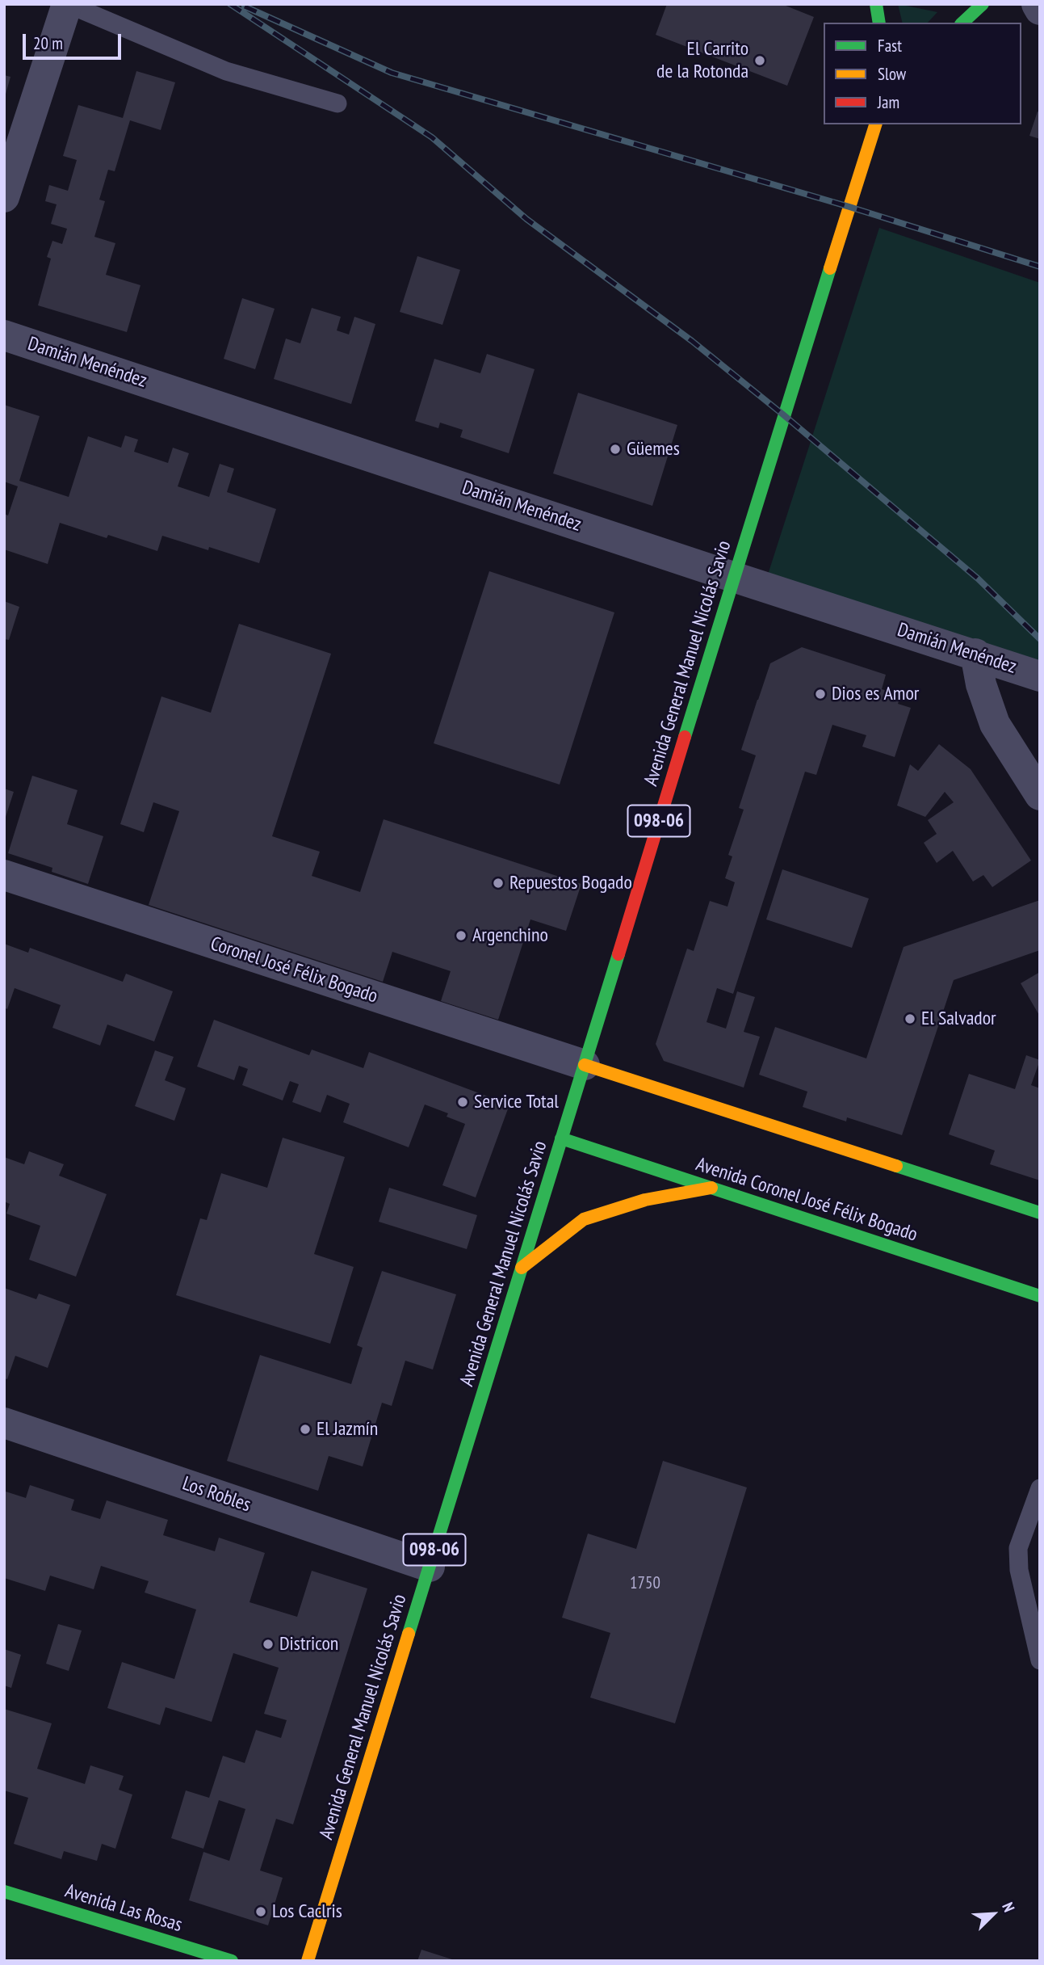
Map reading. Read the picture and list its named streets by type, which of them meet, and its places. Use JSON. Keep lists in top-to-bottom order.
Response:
{
  "streets": {
    "main road": [
      "Avenida General Manuel Nicolás Savio",
      "098-06",
      "Avenida Coronel José Félix Bogado",
      "Avenida Las Rosas"
    ],
    "street": ["Damián Menéndez", "Coronel José Félix Bogado", "Los Robles"]
  },
  "crossings": [
    ["Damián Menéndez", "Avenida General Manuel Nicolás Savio"],
    ["Avenida General Manuel Nicolás Savio", "Coronel José Félix Bogado"],
    ["Avenida General Manuel Nicolás Savio", "Avenida Coronel José Félix Bogado"],
    ["Avenida General Manuel Nicolás Savio", "Los Robles"]
  ],
  "places": [
    "El Carrito de la Rotonda",
    "Güemes",
    "Dios es Amor",
    "Repuestos Bogado",
    "Argenchino",
    "El Salvador",
    "Service Total",
    "El Jazmín",
    "Districon",
    "Los Caclris"
  ],
  "house_numbers": ["1750"],
  "legend": ["Fast", "Slow", "Jam"],
  "scale_bar": "20 m",
  "north": "top right"
}
